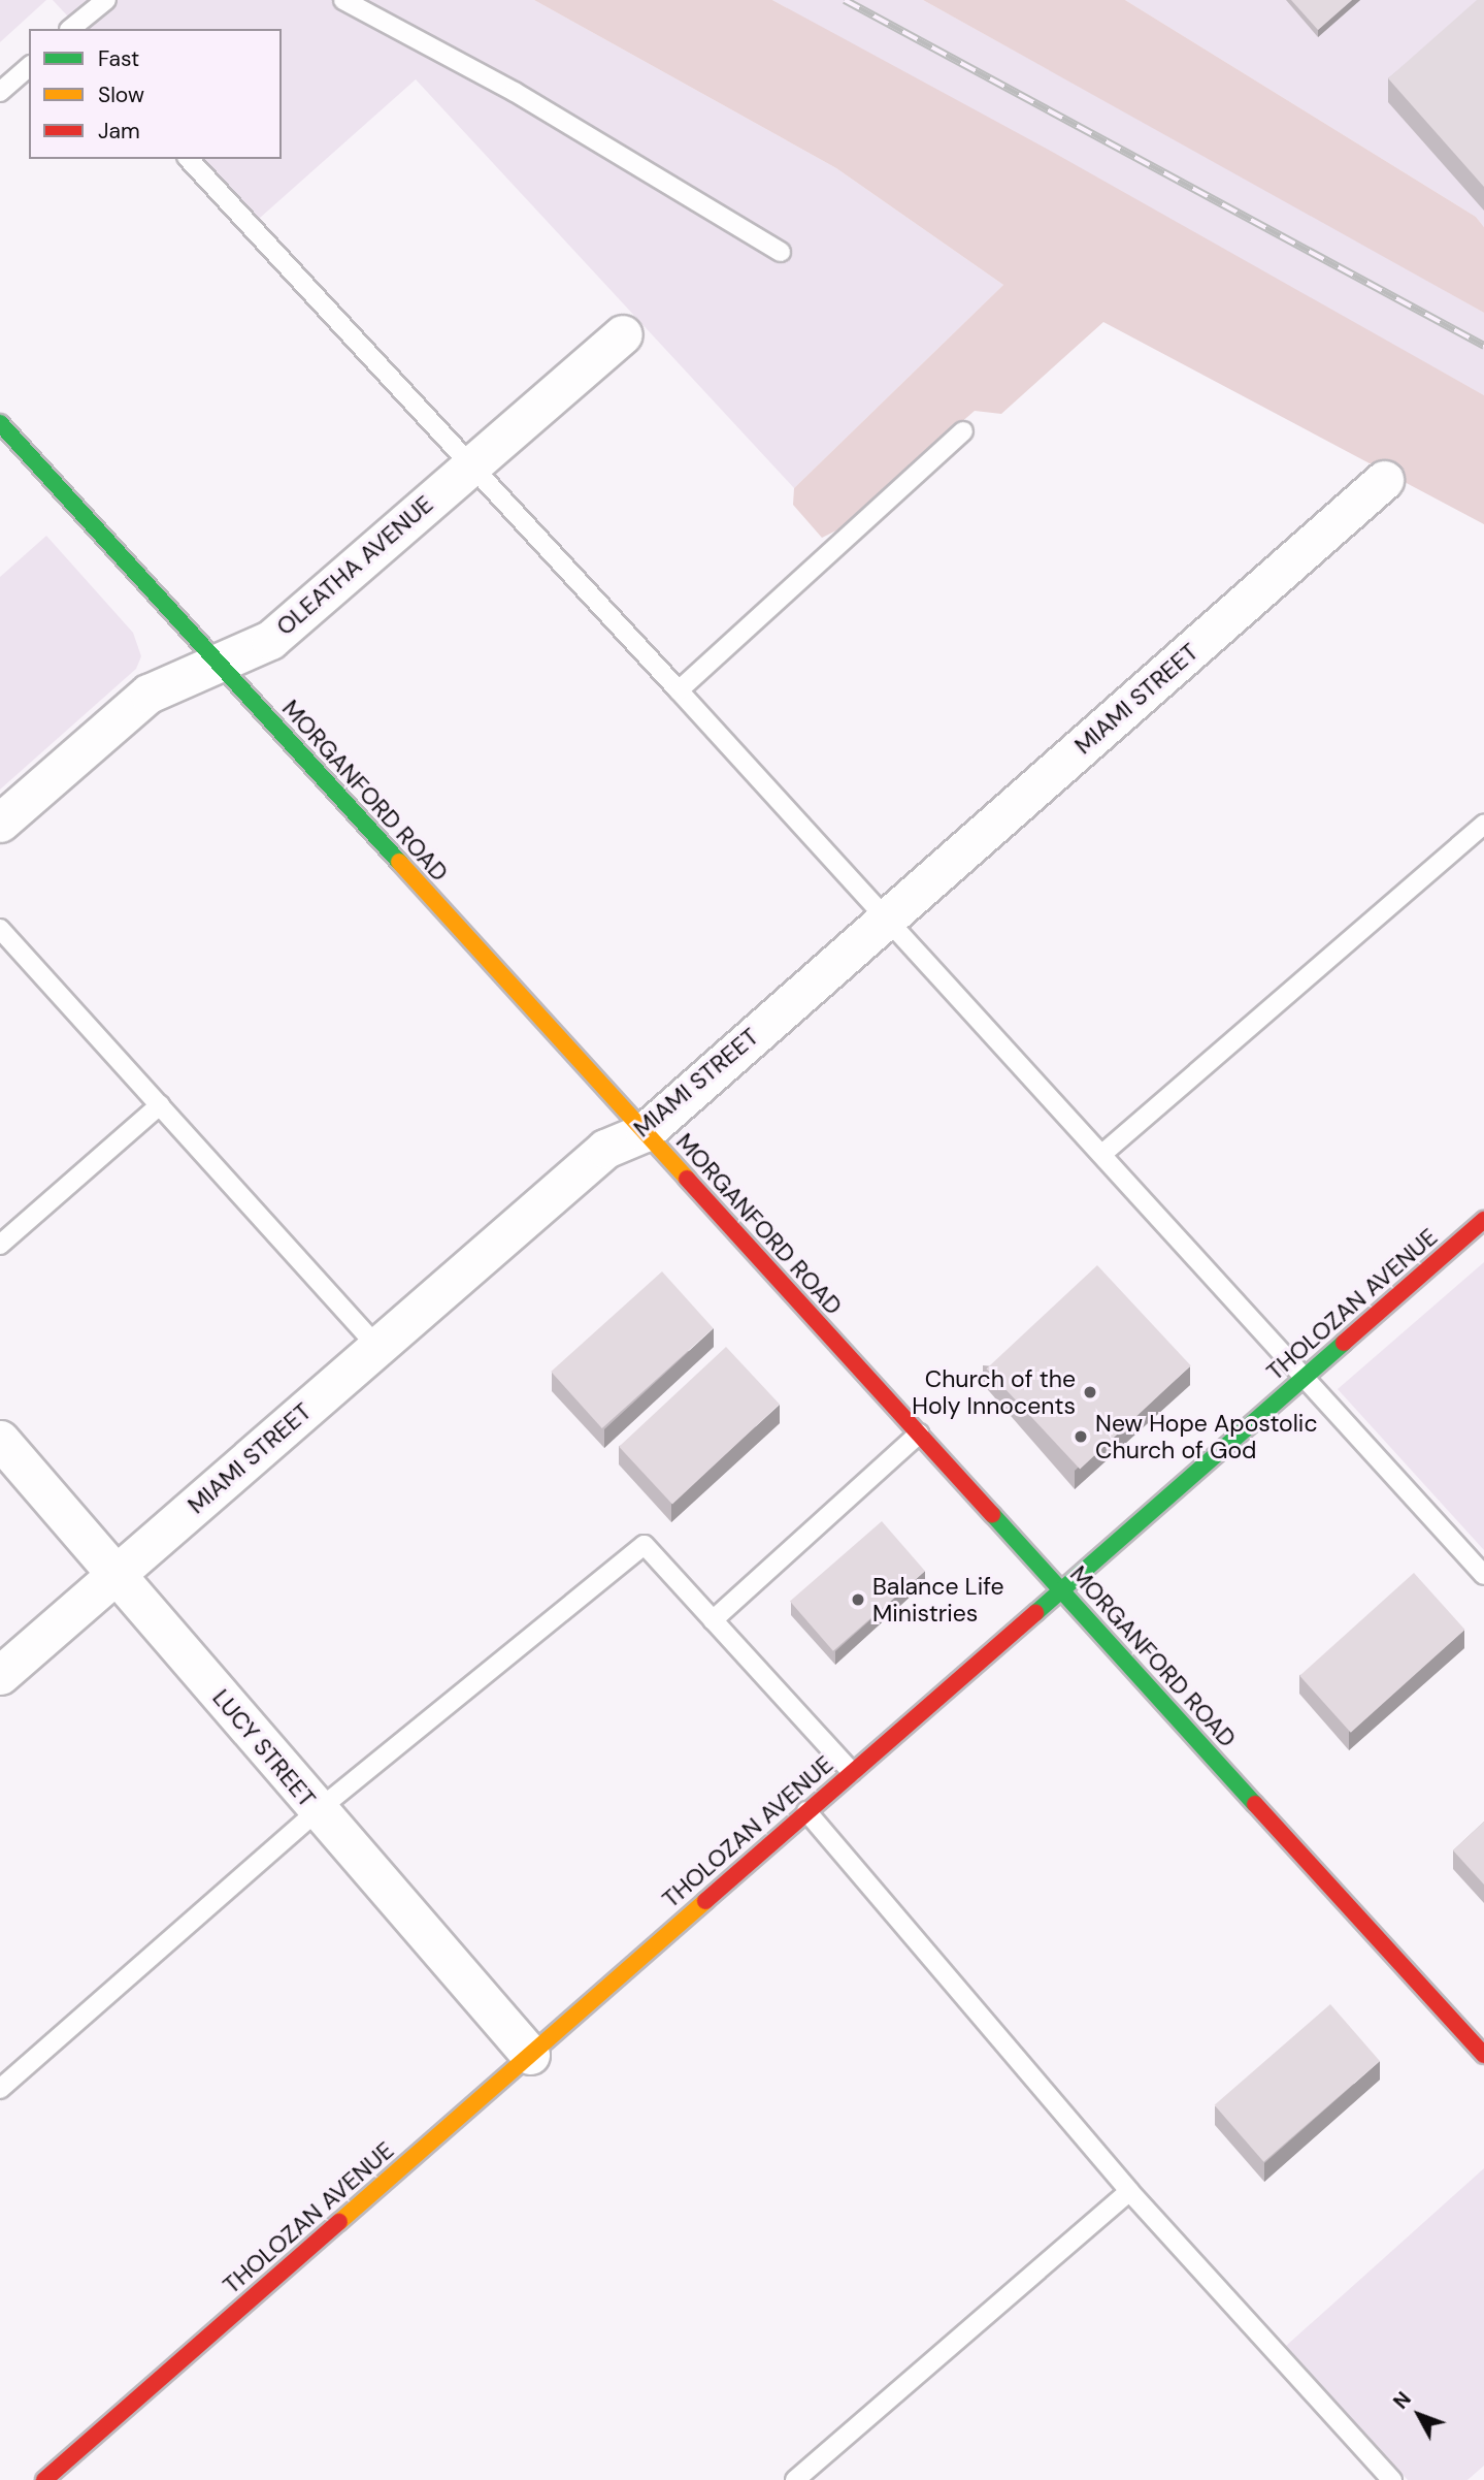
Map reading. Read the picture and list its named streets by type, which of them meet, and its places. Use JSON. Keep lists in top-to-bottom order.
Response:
{
  "streets": {
    "street": [
      "OLEATHA AVENUE",
      "MIAMI STREET",
      "MORGANFORD ROAD",
      "THOLOZAN AVENUE",
      "LUCY STREET"
    ]
  },
  "crossings": [
    ["OLEATHA AVENUE", "MORGANFORD ROAD"],
    ["MIAMI STREET", "MORGANFORD ROAD"],
    ["MIAMI STREET", "LUCY STREET"],
    ["MORGANFORD ROAD", "THOLOZAN AVENUE"],
    ["THOLOZAN AVENUE", "LUCY STREET"]
  ],
  "places": ["Church of the Holy Innocents", "New Hope Apostolic Church of God", "Balance Life Ministries"],
  "legend": ["Fast", "Slow", "Jam"],
  "north": "top left"
}
